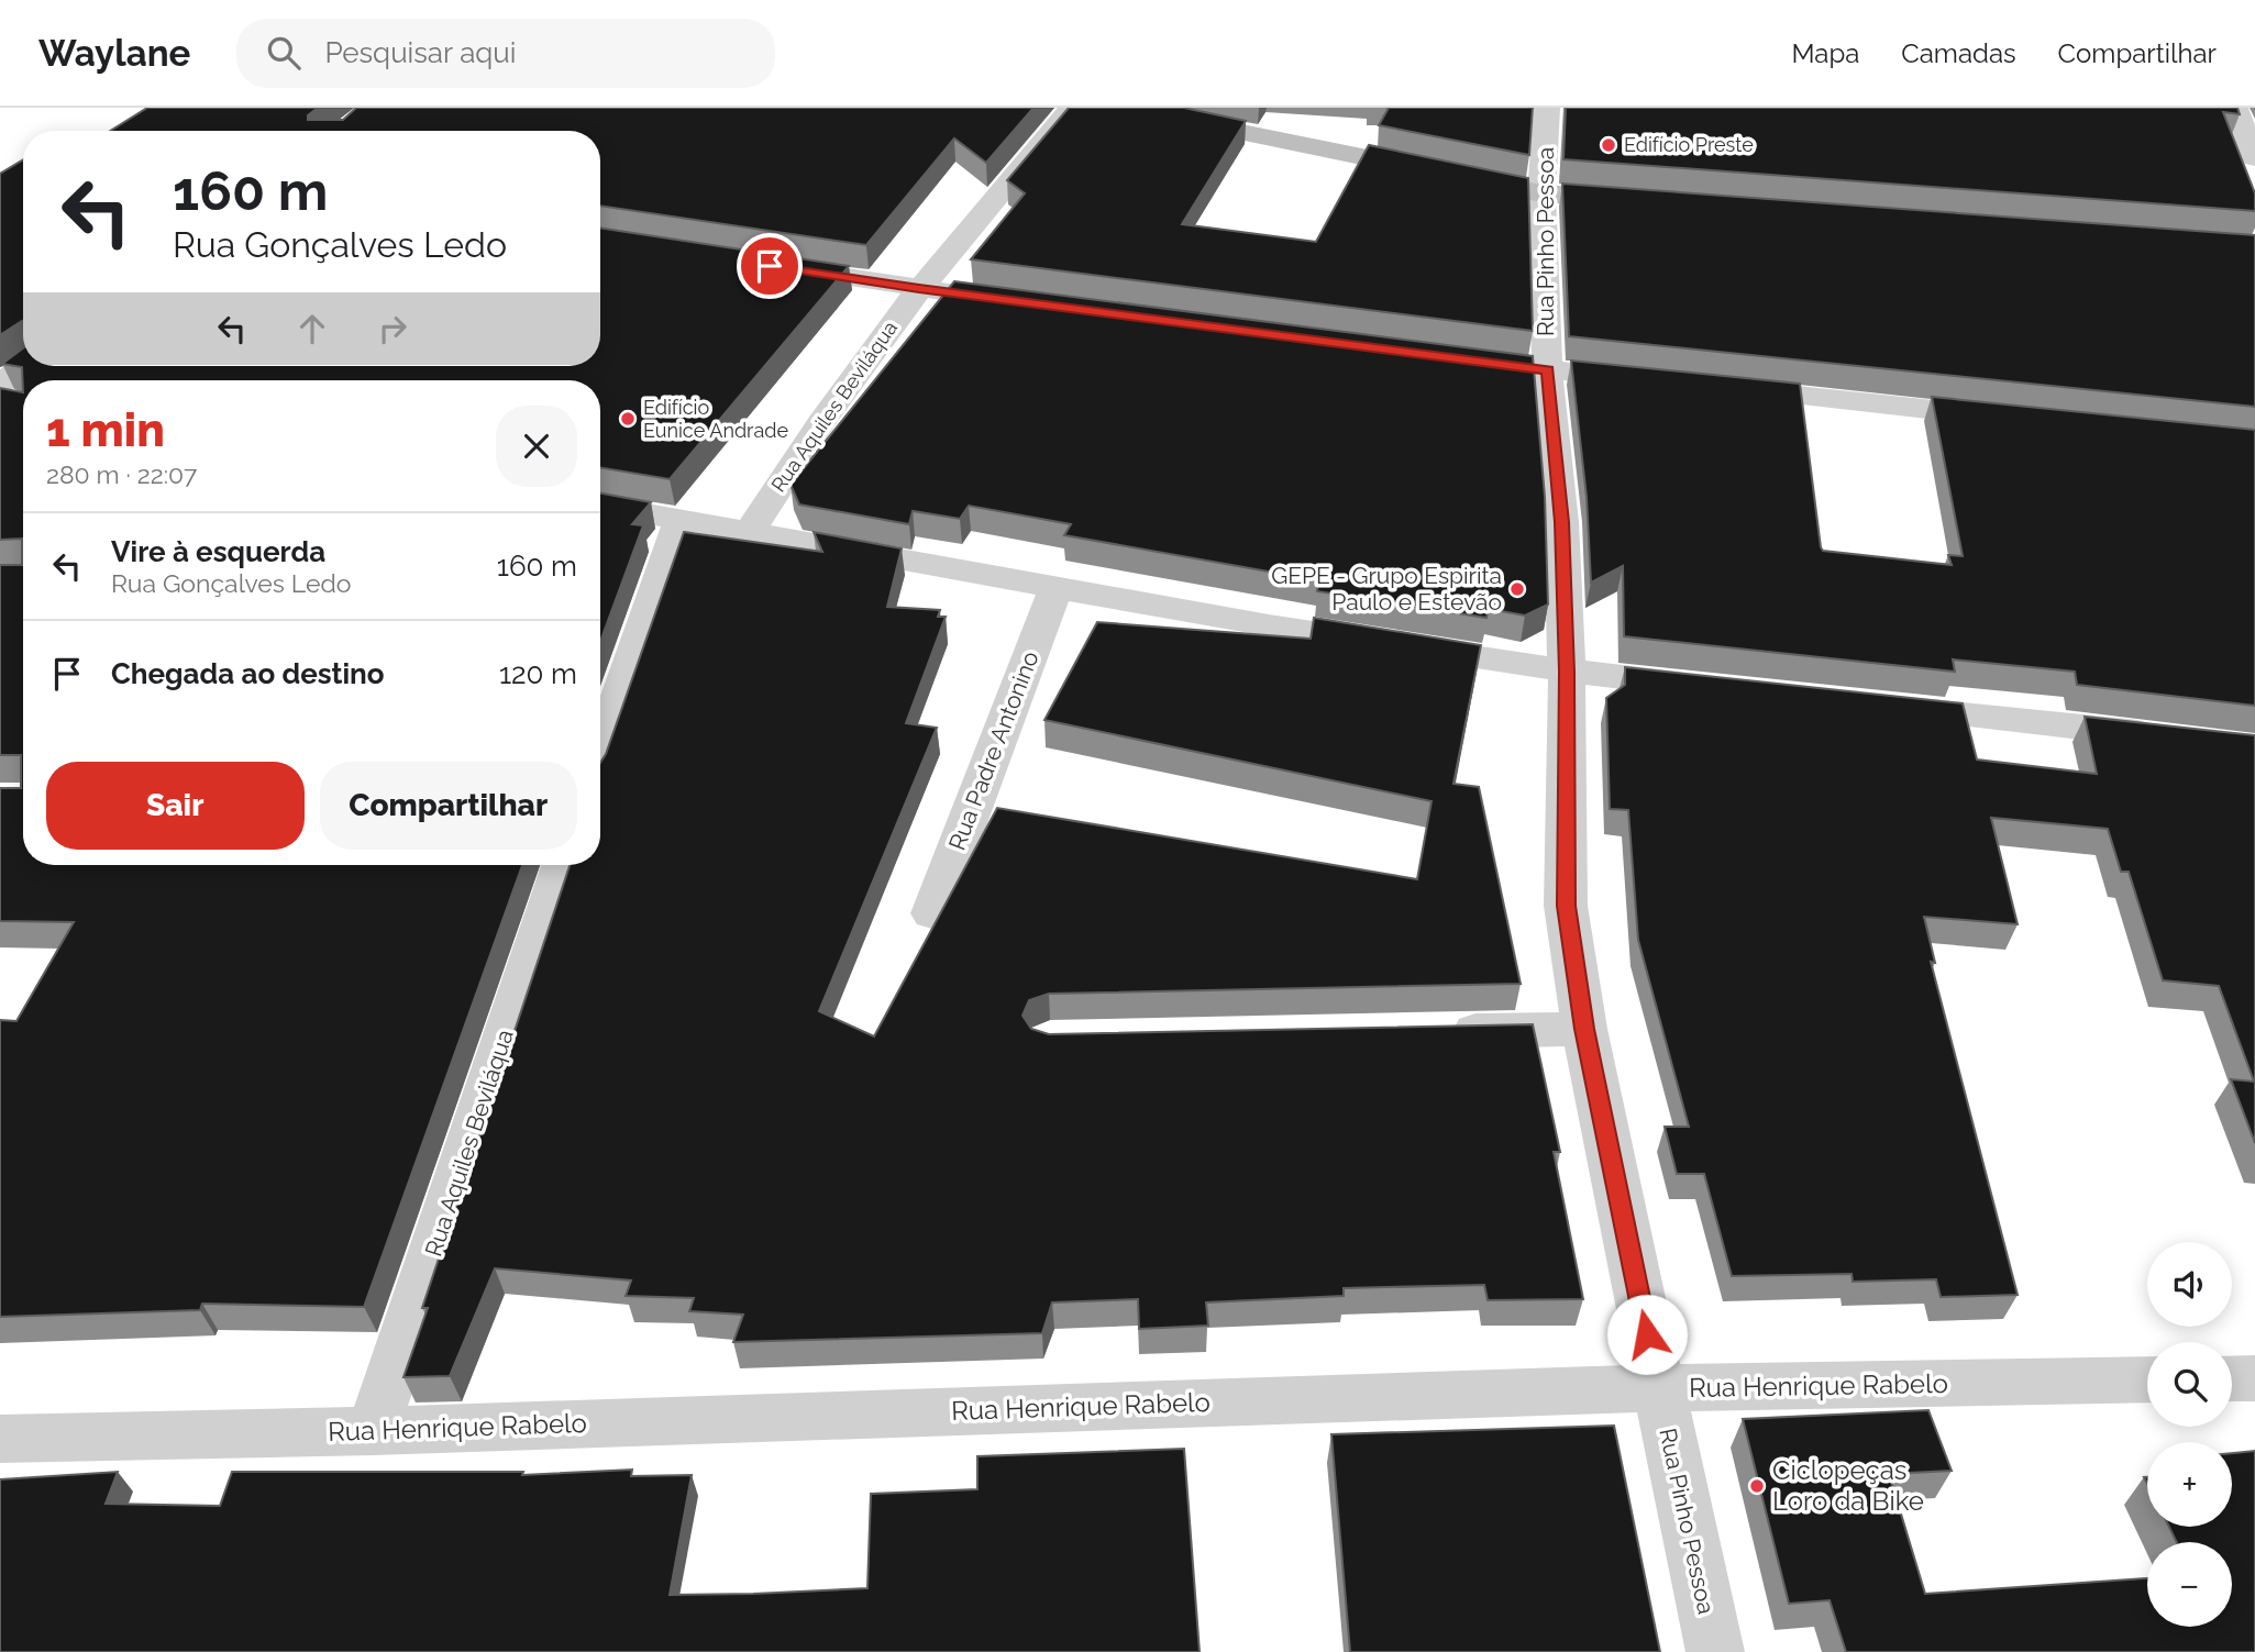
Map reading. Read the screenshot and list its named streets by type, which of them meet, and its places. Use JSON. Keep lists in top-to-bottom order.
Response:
{
  "streets": {
    "street": [
      "Rua Pinho Pessoa",
      "Rua Aquiles Beviláqua",
      "Rua Padre Antonino",
      "Rua Henrique Rabelo"
    ]
  },
  "crossings": [
    ["Rua Pinho Pessoa", "Rua Henrique Rabelo"],
    ["Rua Aquiles Beviláqua", "Rua Henrique Rabelo"]
  ],
  "places": [
    "Edifício Preste",
    "Edifício Eunice Andrade",
    "GEPE - Grupo Espirita Paulo e Estevão",
    "Ciclopeças Loro da Bike"
  ],
  "page": {
    "header": "Waylane",
    "search": "Pesquisar aqui",
    "nav": ["Mapa", "Camadas", "Compartilhar"],
    "turn": ["160 m", "Rua Gonçalves Ledo"],
    "heading": ["1 min", "280 m · 22:07"],
    "list": [
      {
        "name": "Vire à esquerda",
        "note": "Rua Gonçalves Ledo",
        "value": "160 m"
      },
      {
        "name": "Chegada ao destino",
        "value": "120 m"
      }
    ],
    "buttons": ["Sair", "Compartilhar"],
    "map_buttons": ["+", "−"]
  }
}
